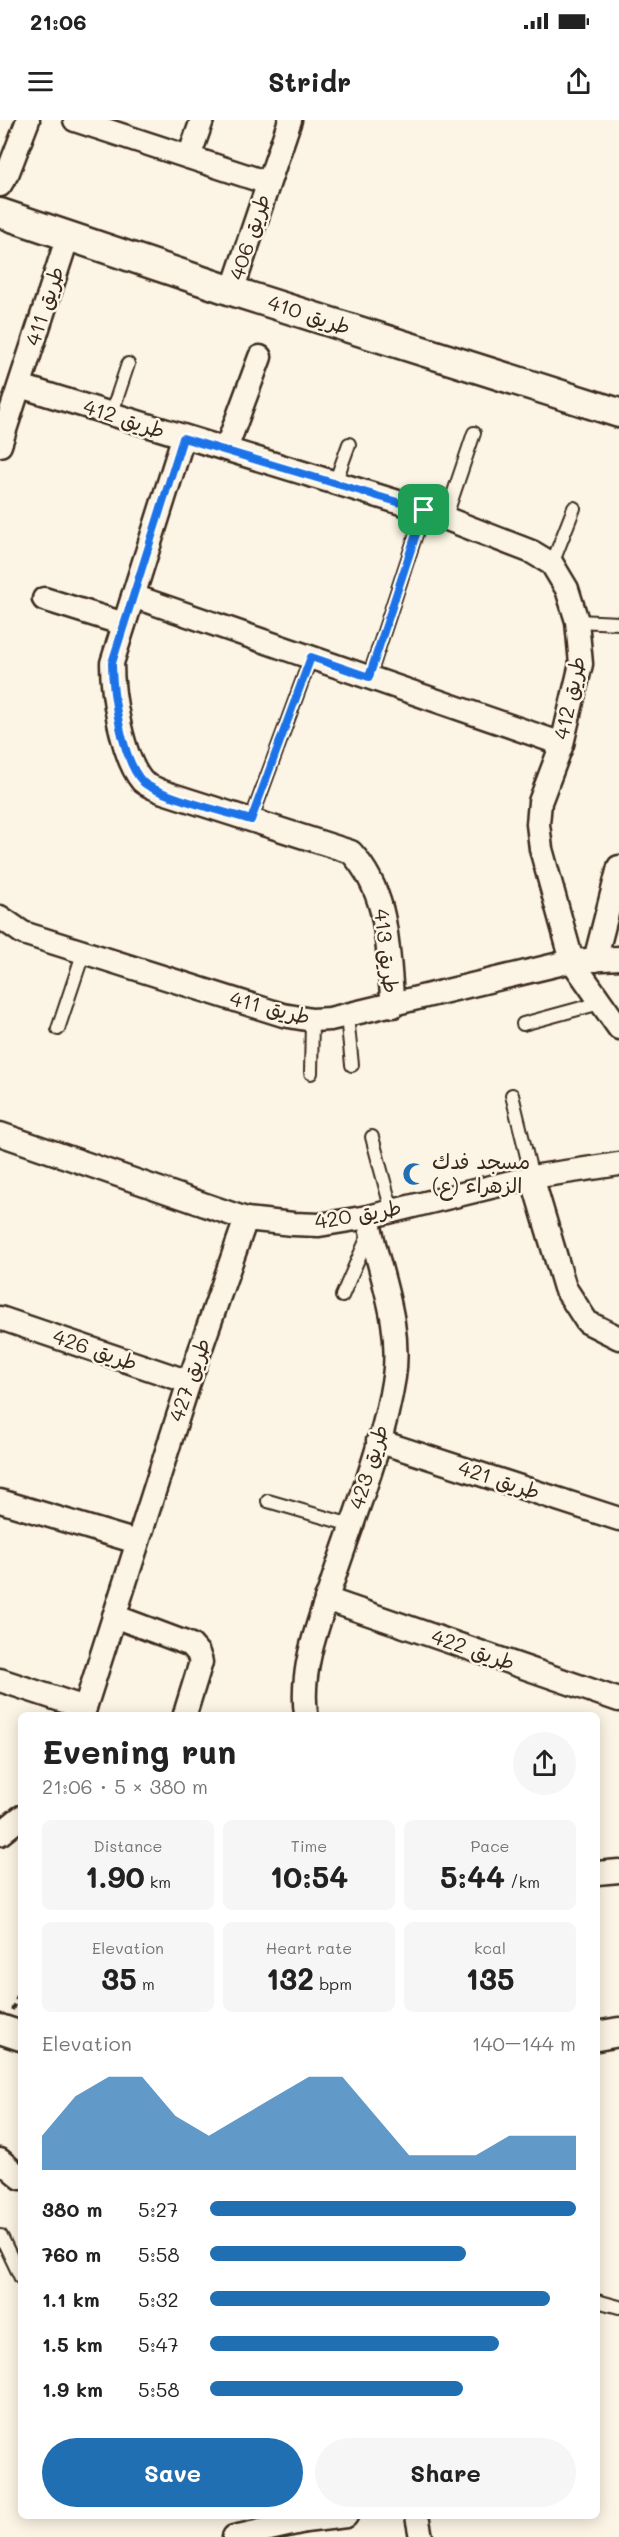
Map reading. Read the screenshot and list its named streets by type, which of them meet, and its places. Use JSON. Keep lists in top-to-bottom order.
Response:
{
  "streets": {
    "street": [
      "طريق 406",
      "طريق 411",
      "طريق 410",
      "طريق 412",
      "طريق 413",
      "طريق 420",
      "طريق 426",
      "طريق 427",
      "طريق 423",
      "طريق 421",
      "طريق 422"
    ]
  },
  "crossings": [
    ["طريق 406", "طريق 410"],
    ["طريق 411", "طريق 410"],
    ["طريق 411", "طريق 412"],
    ["طريق 411", "طريق 413"],
    ["طريق 412", "طريق 413"],
    ["طريق 420", "طريق 427"],
    ["طريق 420", "طريق 423"],
    ["طريق 426", "طريق 427"],
    ["طريق 423", "طريق 421"],
    ["طريق 423", "طريق 422"]
  ],
  "places": {
    "mosque": ["مسجد فدك الزهراء (ع)"]
  },
  "page": {
    "status": "21:06",
    "header": "Stridr",
    "heading": ["Evening run", "21:06 · 5 × 380 m"],
    "stats": [
      ["Distance", "1.90 km"],
      ["Time", "10:54"],
      ["Pace", "5:44 /km"],
      ["Elevation", "35 m"],
      ["Heart rate", "132 bpm"],
      ["kcal", "135"]
    ],
    "chart": ["Elevation", "140–144 m"],
    "list": [
      {
        "name": "380 m",
        "note": "5:27"
      },
      {
        "name": "760 m",
        "note": "5:58"
      },
      {
        "name": "1.1 km",
        "note": "5:32"
      },
      {
        "name": "1.5 km",
        "note": "5:47"
      },
      {
        "name": "1.9 km",
        "note": "5:58"
      }
    ],
    "buttons": ["Save", "Share"]
  }
}
